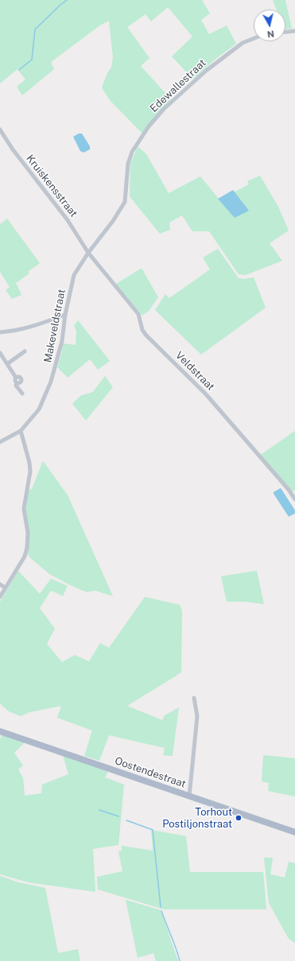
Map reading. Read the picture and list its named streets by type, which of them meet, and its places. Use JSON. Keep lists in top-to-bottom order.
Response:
{
  "streets": {
    "main road": ["Oostendestraat"],
    "street": [
      "Edewallestraat",
      "Kruiskensstraat",
      "Makeveldstraat",
      "Veldstraat"
    ]
  },
  "crossings": [
    ["Edewallestraat", "Kruiskensstraat"],
    ["Edewallestraat", "Makeveldstraat"],
    ["Edewallestraat", "Veldstraat"],
    ["Kruiskensstraat", "Makeveldstraat"],
    ["Kruiskensstraat", "Veldstraat"],
    ["Makeveldstraat", "Veldstraat"]
  ],
  "places": ["Torhout Postiljonstraat"],
  "north": "bottom"
}
